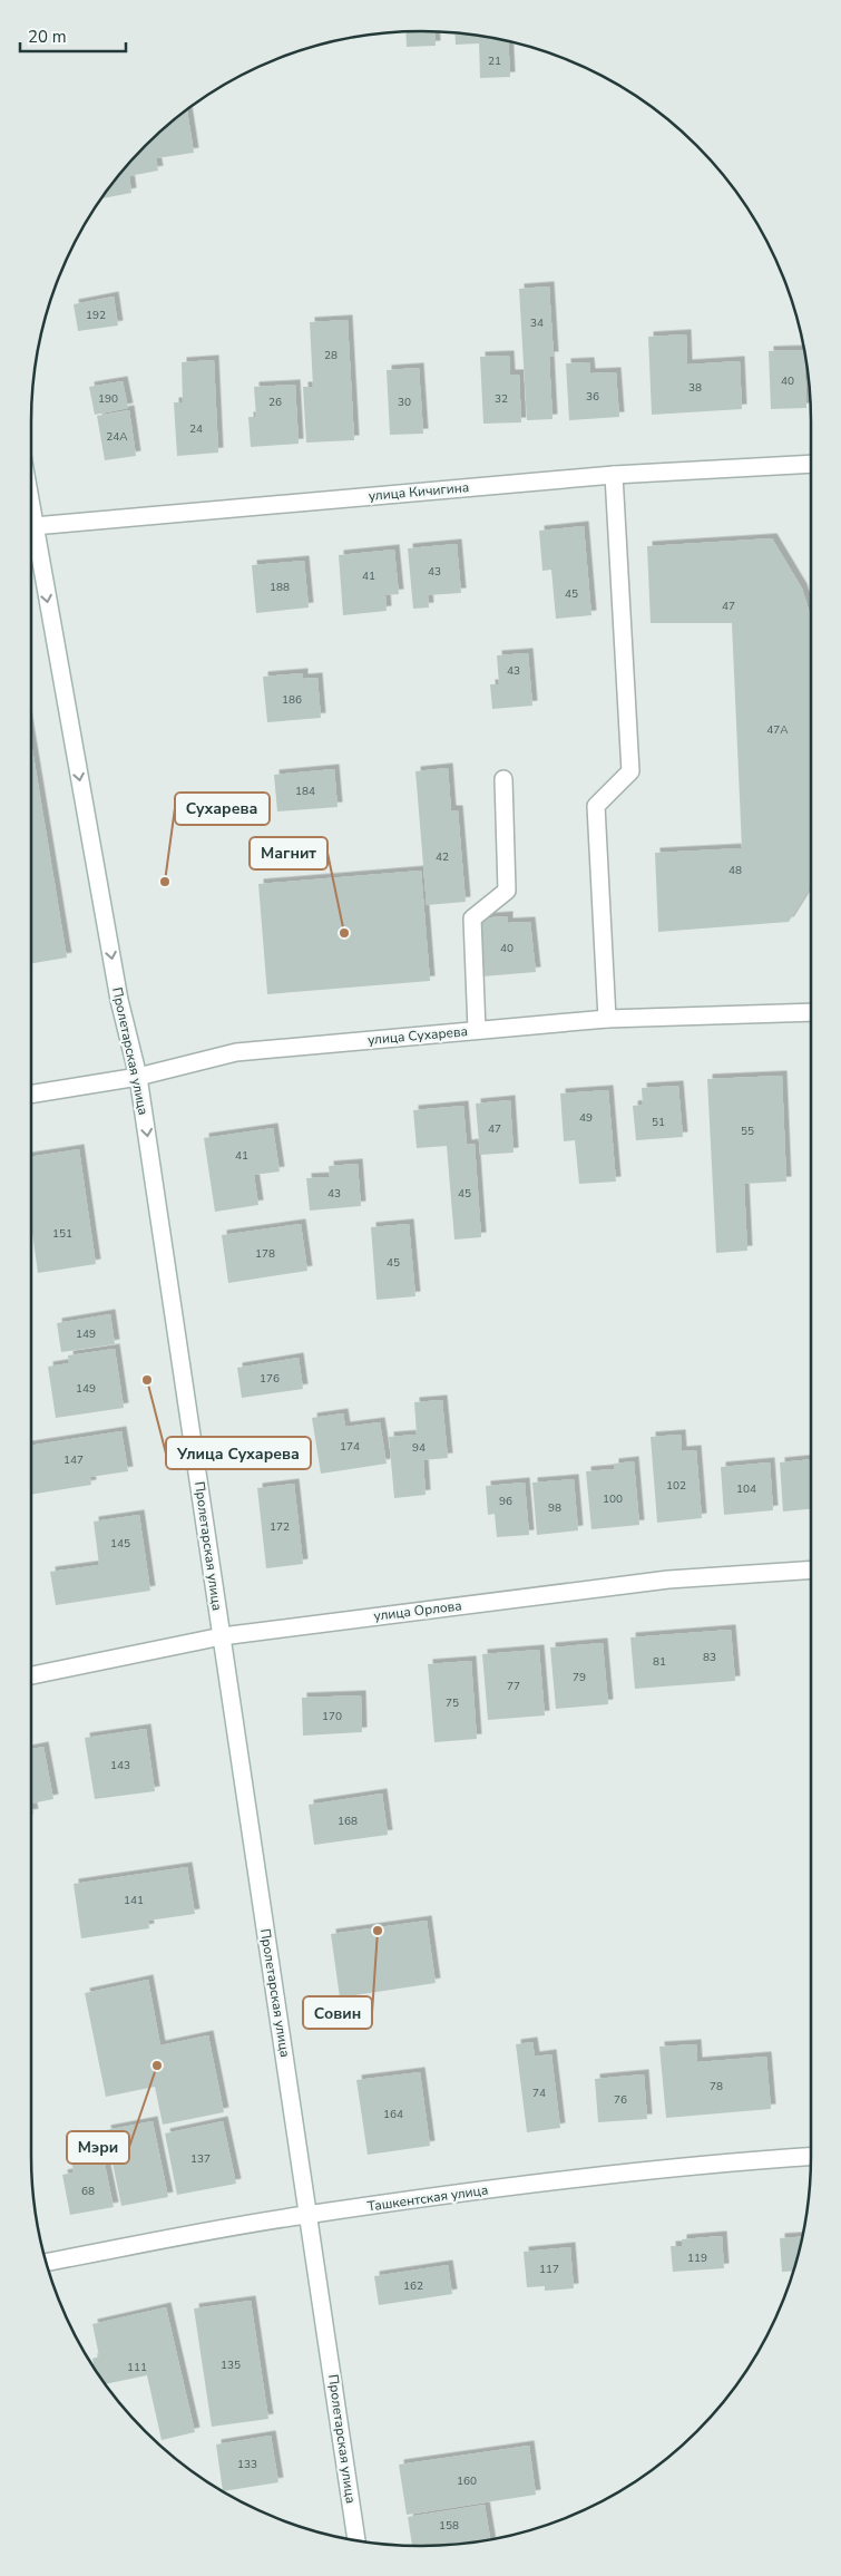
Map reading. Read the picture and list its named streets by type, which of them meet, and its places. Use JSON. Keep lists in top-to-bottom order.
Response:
{
  "streets": {
    "street": [
      "улица Кичигина",
      "улица Сухарева",
      "Пролетарская улица",
      "улица Орлова",
      "Ташкентская улица"
    ]
  },
  "crossings": [
    ["улица Сухарева", "Пролетарская улица"],
    ["Пролетарская улица", "улица Орлова"],
    ["Пролетарская улица", "Ташкентская улица"]
  ],
  "one_way": ["Пролетарская улица"],
  "places": [
    "Сухарева",
    "Магнит",
    "Улица Сухарева",
    "Совин",
    "Мэри"
  ],
  "house_numbers": [
    "21",
    "192",
    "34",
    "28",
    "40",
    "38",
    "36",
    "190",
    "32",
    "26",
    "30",
    "24",
    "24А",
    "43",
    "41",
    "188",
    "45",
    "47",
    "43",
    "186",
    "47А",
    "184",
    "42",
    "48",
    "40",
    "49",
    "51",
    "47",
    "55",
    "41",
    "43",
    "45",
    "151",
    "178",
    "45",
    "149",
    "176",
    "149",
    "174",
    "94",
    "147",
    "102",
    "104",
    "100",
    "96",
    "98",
    "172",
    "145",
    "83",
    "81",
    "79",
    "77",
    "75",
    "170",
    "143",
    "168",
    "141",
    "78",
    "74",
    "76",
    "164",
    "137",
    "68",
    "119",
    "117",
    "162",
    "135",
    "111",
    "133",
    "160",
    "158"
  ],
  "scale_bar": "20 m"
}
